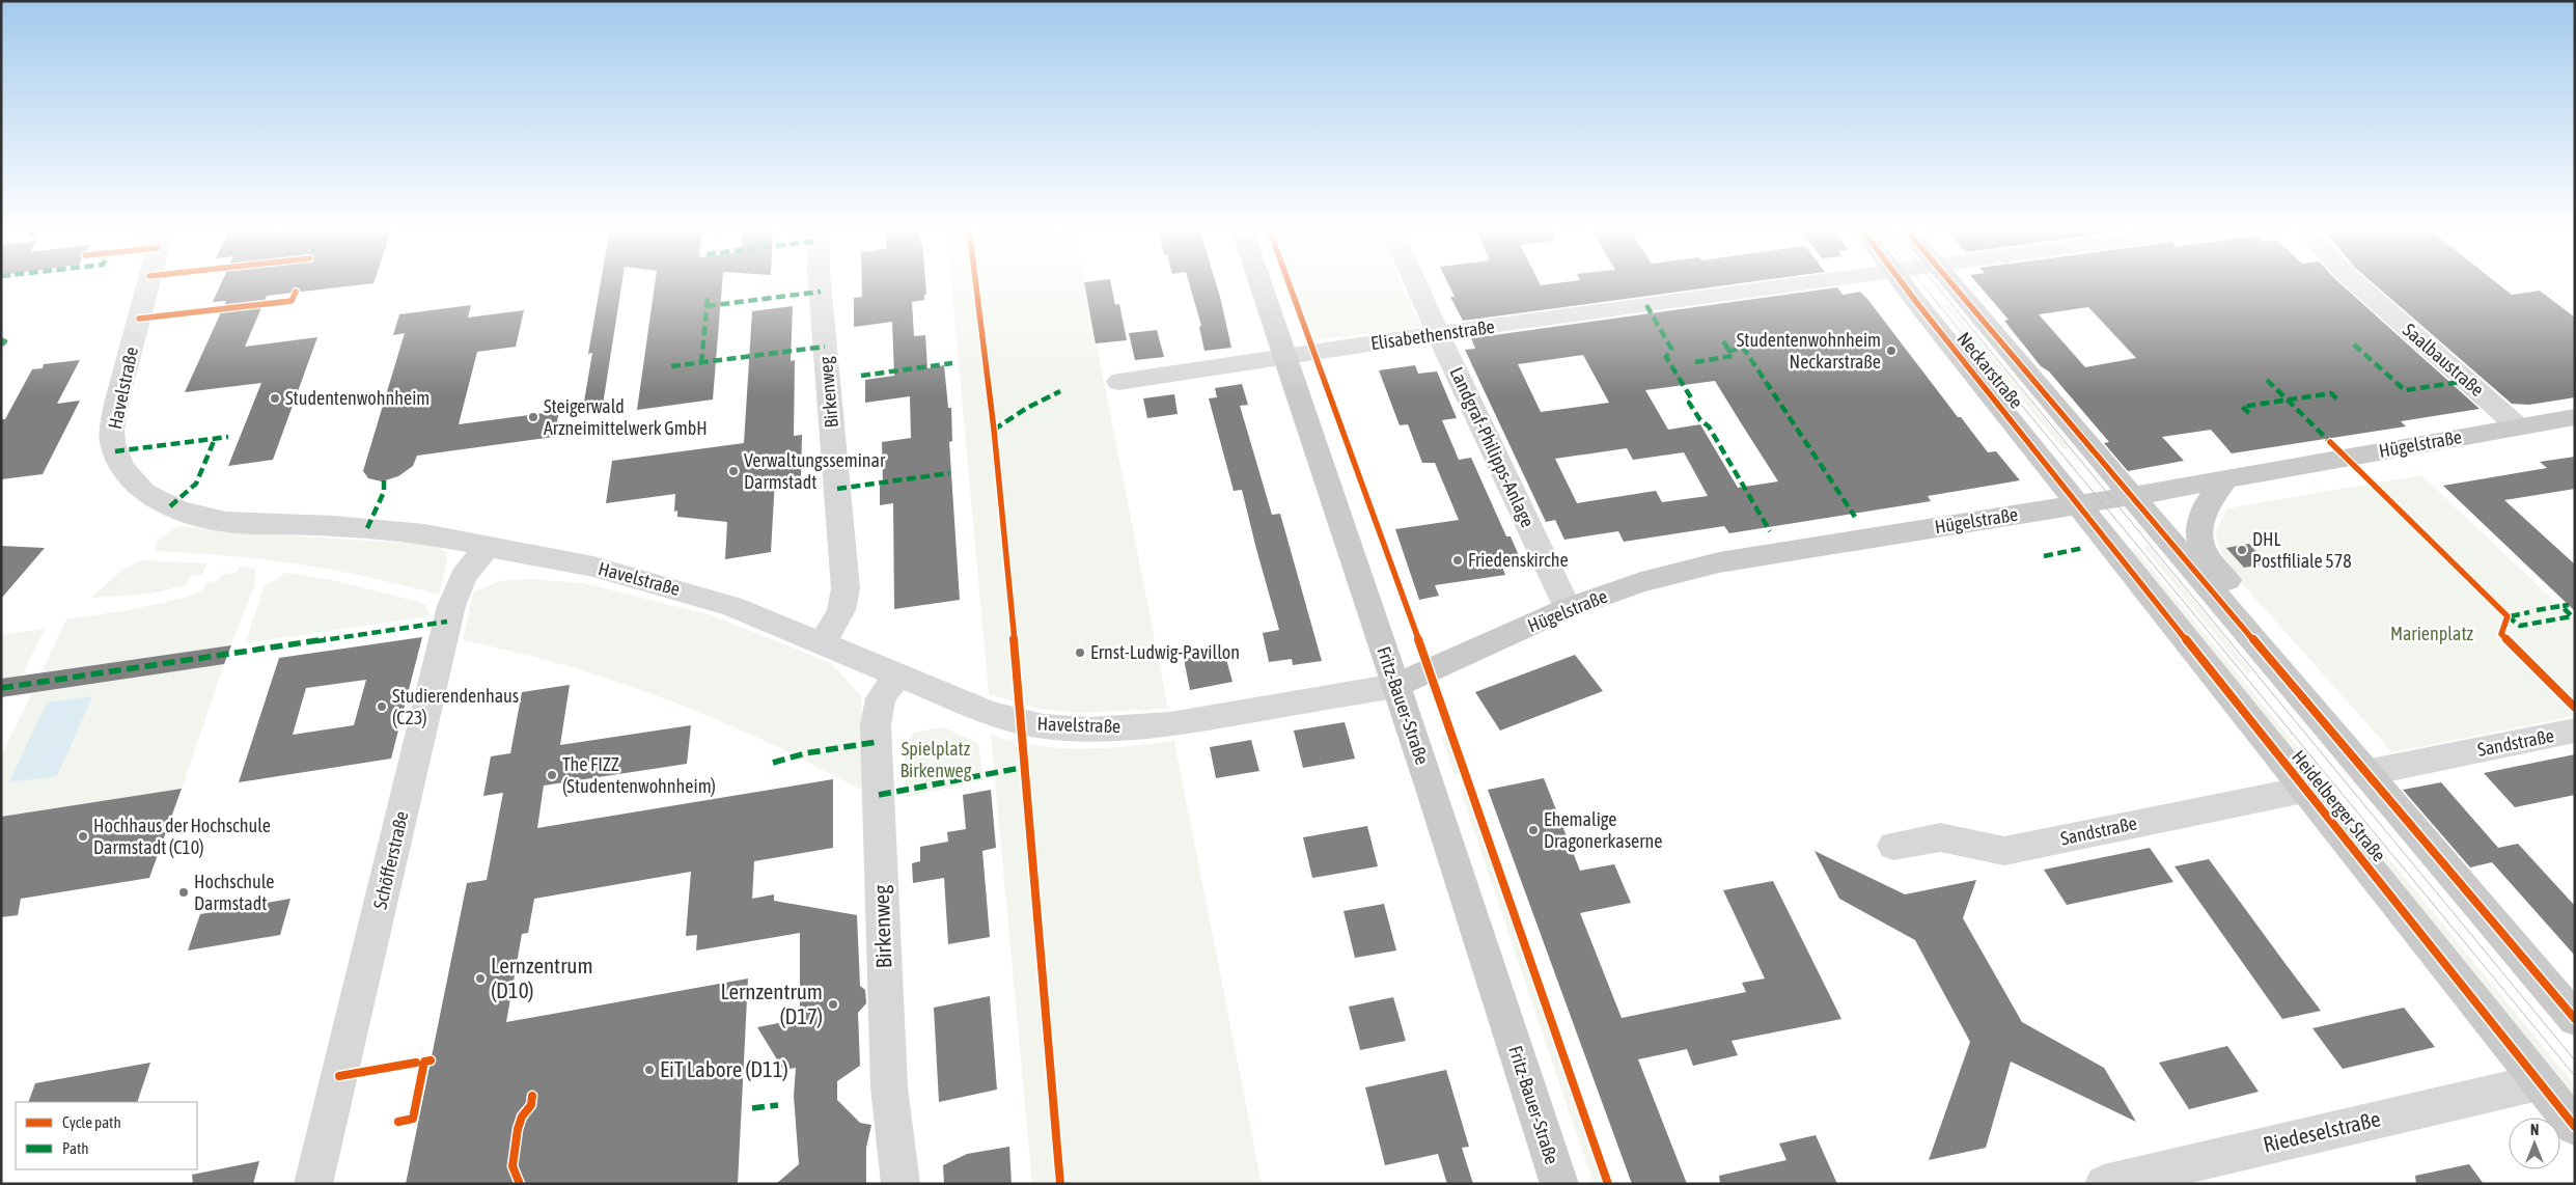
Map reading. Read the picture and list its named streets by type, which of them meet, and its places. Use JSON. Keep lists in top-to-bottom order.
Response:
{
  "streets": {
    "main road": [
      "Neckarstraße",
      "Hügelstraße",
      "Fritz-Bauer-Straße",
      "Heidelberger Straße"
    ],
    "street": [
      "Elisabethenstraße",
      "Saalbaustraße",
      "Havelstraße",
      "Birkenweg",
      "Landgraf-Philipps-Anlage",
      "Sandstraße",
      "Schöfferstraße",
      "Riedeselstraße"
    ]
  },
  "crossings": [
    ["Elisabethenstraße", "Landgraf-Philipps-Anlage"],
    ["Elisabethenstraße", "Fritz-Bauer-Straße"],
    ["Saalbaustraße", "Hügelstraße"],
    ["Neckarstraße", "Hügelstraße"],
    ["Neckarstraße", "Heidelberger Straße"],
    ["Havelstraße", "Birkenweg"],
    ["Havelstraße", "Hügelstraße"],
    ["Havelstraße", "Fritz-Bauer-Straße"],
    ["Havelstraße", "Schöfferstraße"],
    ["Hügelstraße", "Landgraf-Philipps-Anlage"],
    ["Hügelstraße", "Fritz-Bauer-Straße"],
    ["Hügelstraße", "Heidelberger Straße"],
    ["Sandstraße", "Heidelberger Straße"],
    ["Heidelberger Straße", "Riedeselstraße"]
  ],
  "parks": ["Marienplatz", "Spielplatz Birkenweg"],
  "places": [
    "Studentenwohnheim Neckarstraße",
    "Studentenwohnheim",
    "Steigerwald Arzneimittelwerk GmbH",
    "Verwaltungsseminar Darmstadt",
    "DHL Postfiliale 578",
    "Friedenskirche",
    "Ernst-Ludwig-Pavillon",
    "Studierendenhaus (C23)",
    "The FIZZ (Studentenwohnheim)",
    "Ehemalige Dragonerkaserne",
    "Hochhaus der Hochschule Darmstadt (C10)",
    "Hochschule Darmstadt",
    "Lernzentrum (D10)",
    "Lernzentrum (D17)",
    "EiT Labore (D11)"
  ],
  "legend": ["Cycle path", "Path"],
  "north": "top"
}
